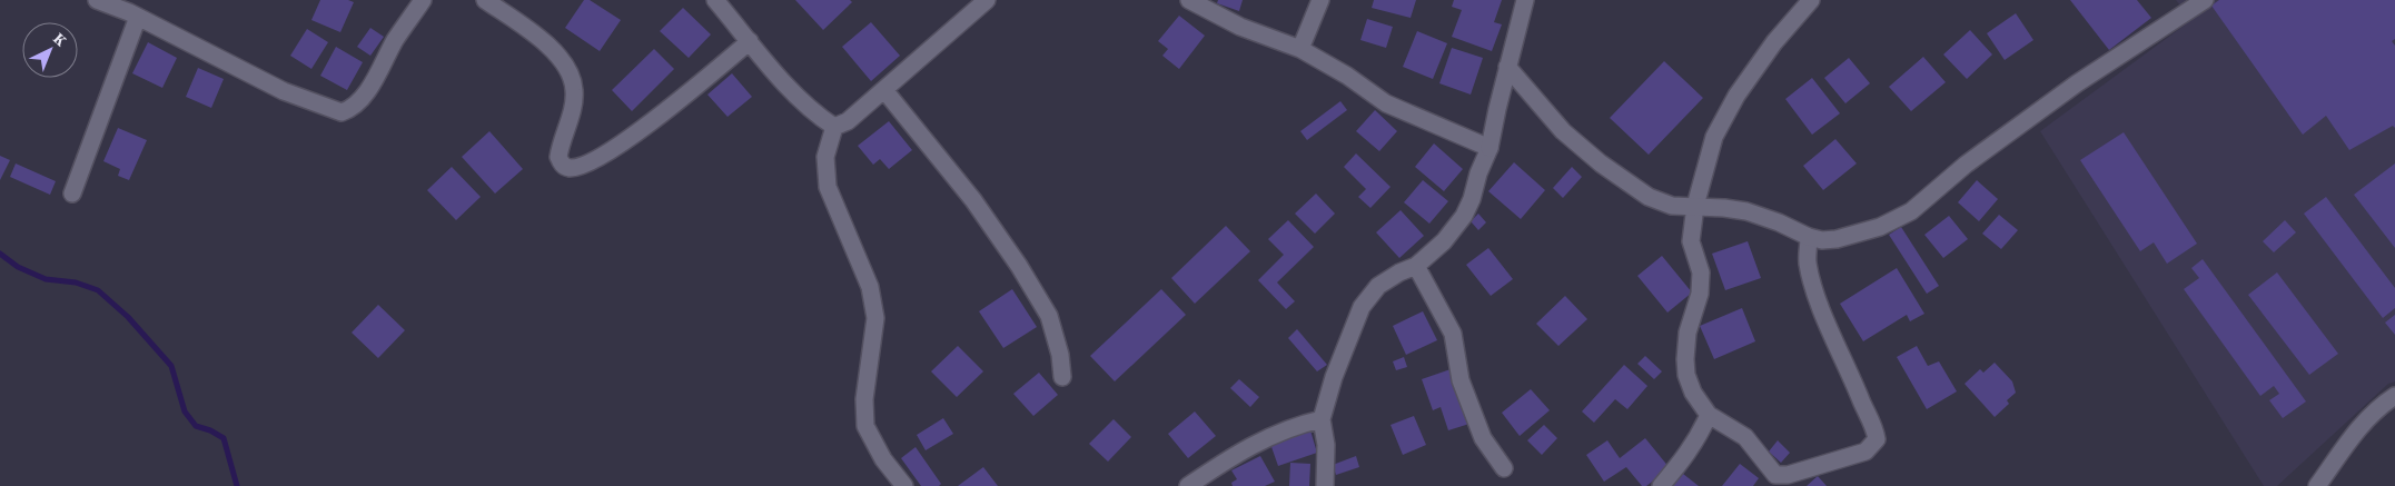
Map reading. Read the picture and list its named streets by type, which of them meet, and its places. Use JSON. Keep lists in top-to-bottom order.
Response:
{
  "north": "top right"
}
